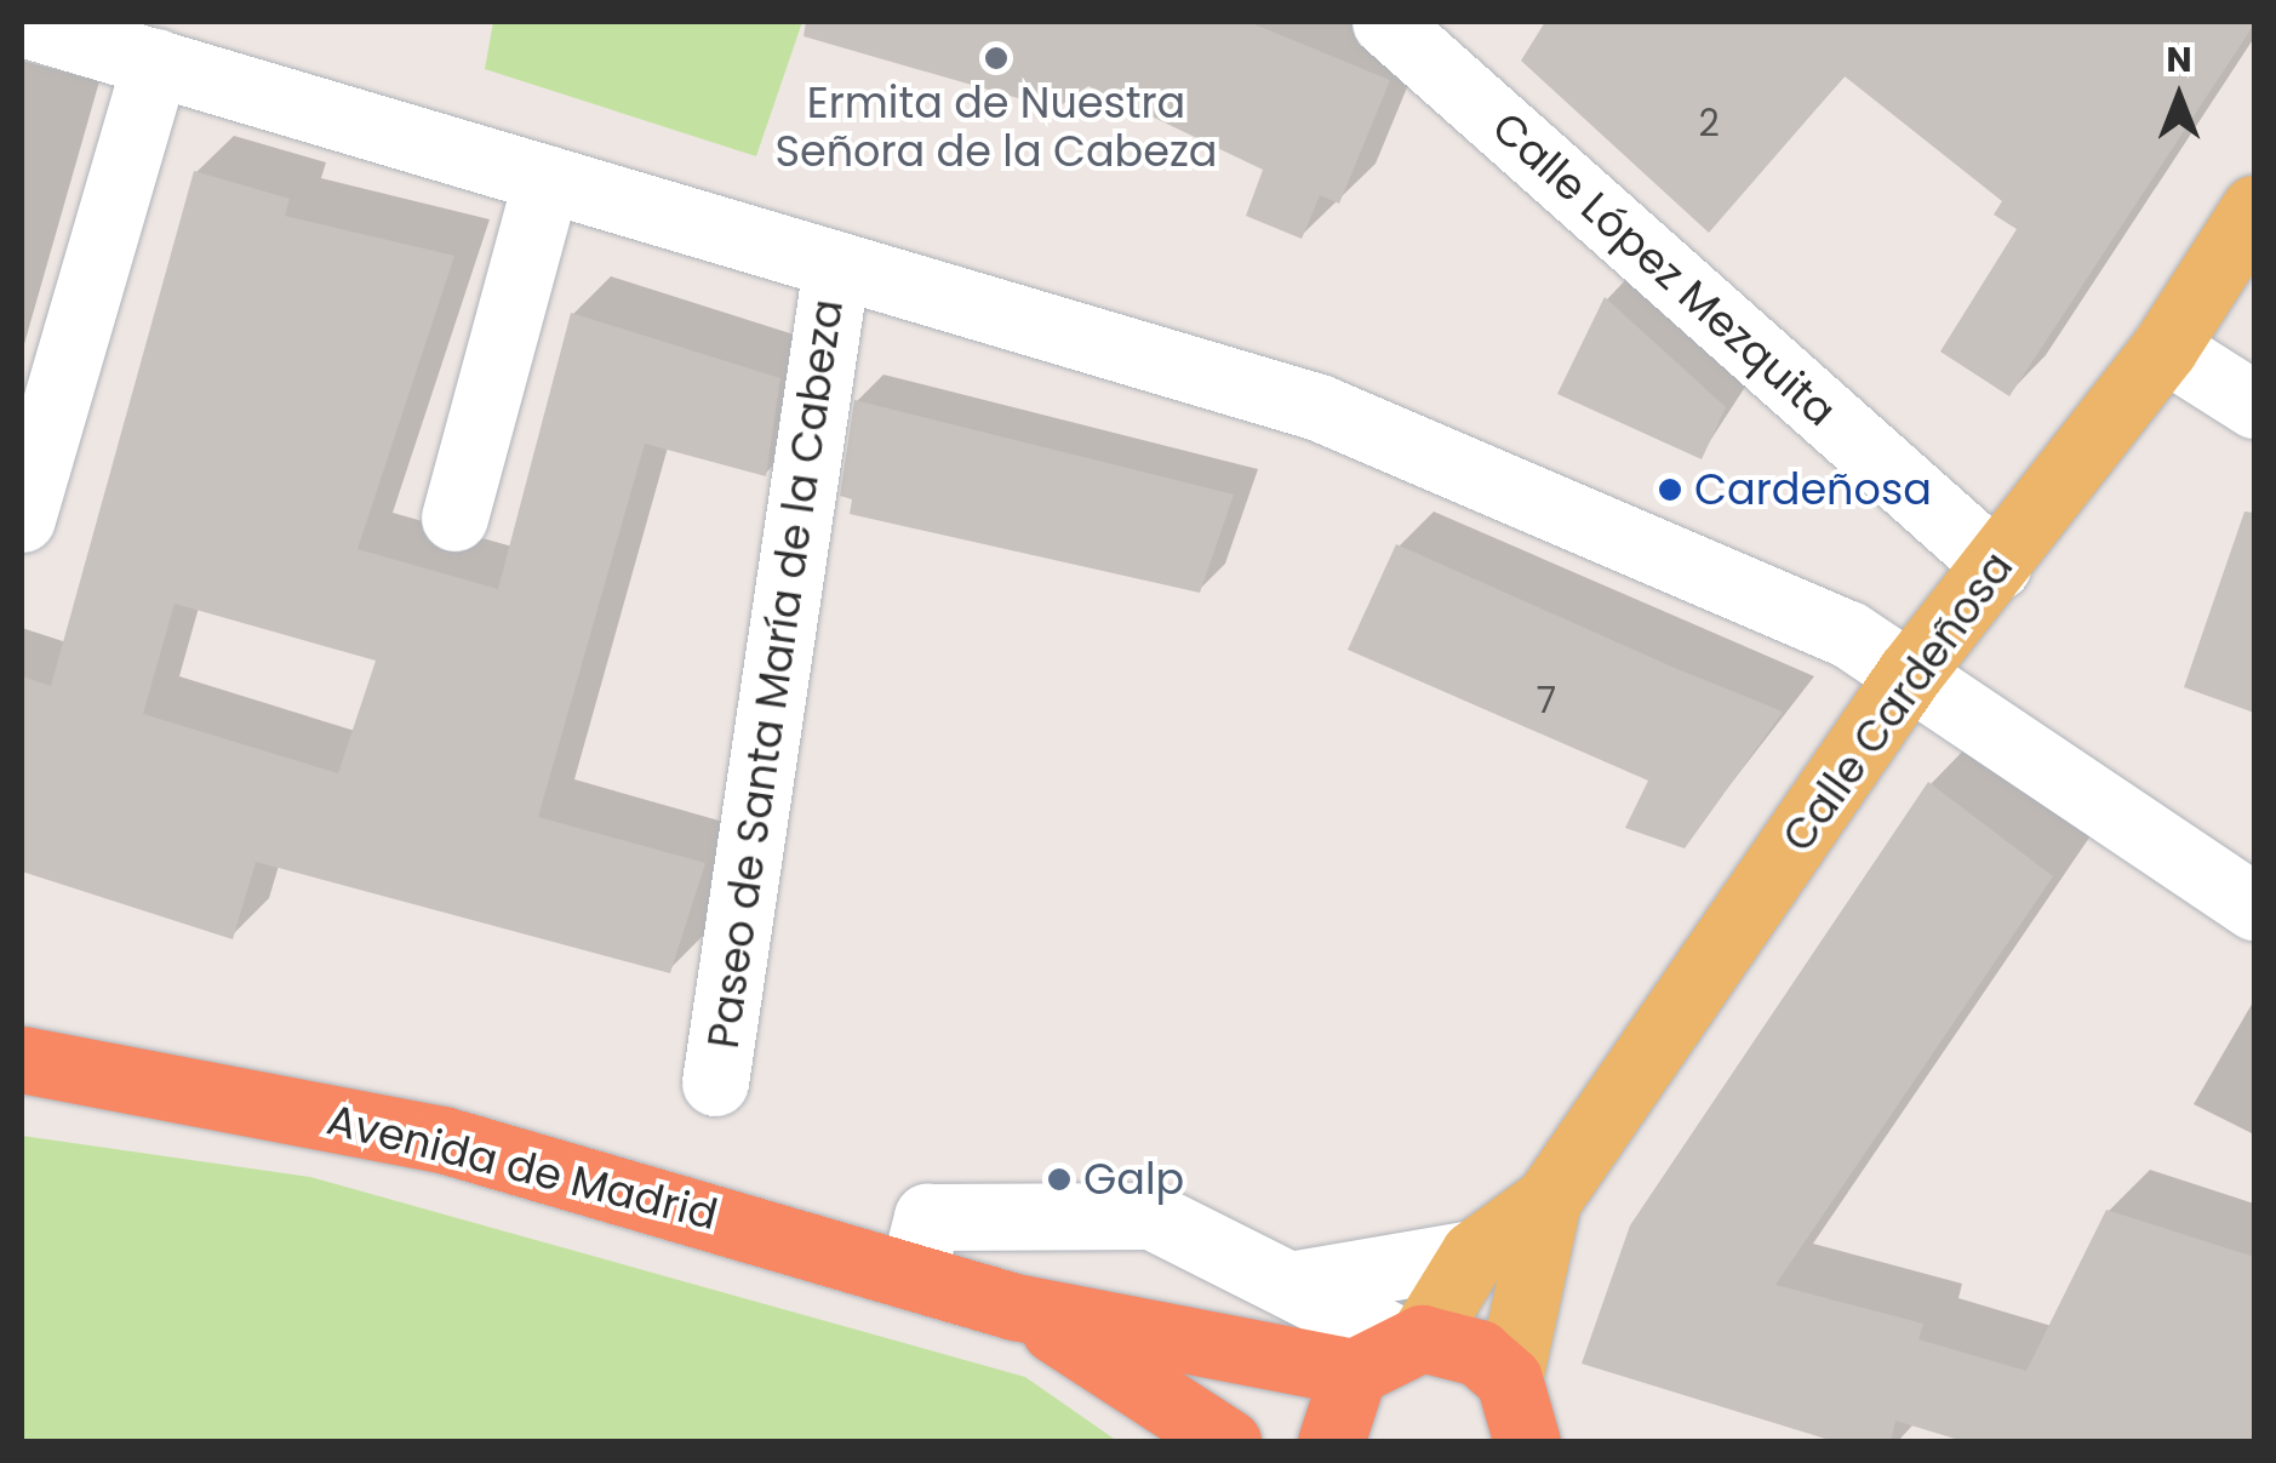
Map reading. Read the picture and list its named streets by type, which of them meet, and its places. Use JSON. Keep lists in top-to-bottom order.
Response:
{
  "streets": {
    "highway": ["Avenida de Madrid"],
    "main road": ["Calle Cardeñosa"],
    "street": ["Calle López Mezquita", "Paseo de Santa María de la Cabeza"]
  },
  "crossings": [
    ["Calle López Mezquita", "Calle Cardeñosa"],
    ["Paseo de Santa María de la Cabeza", "Calle Cardeñosa"],
    ["Calle Cardeñosa", "Avenida de Madrid"]
  ],
  "places": ["Ermita de Nuestra Señora de la Cabeza", "Cardeñosa", "Galp"],
  "house_numbers": ["2", "7"],
  "north": "top"
}
